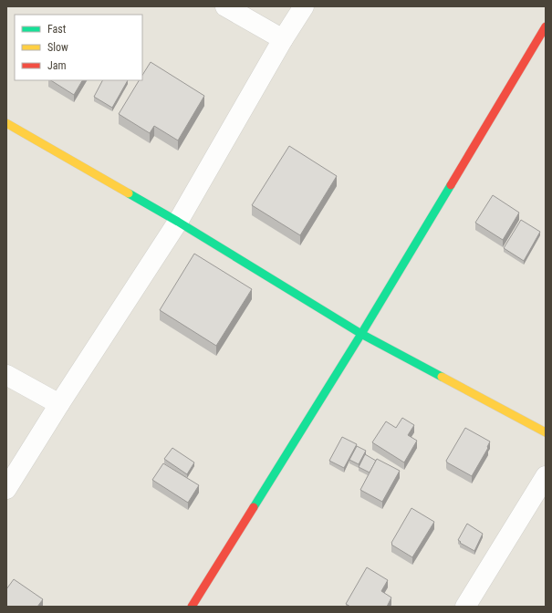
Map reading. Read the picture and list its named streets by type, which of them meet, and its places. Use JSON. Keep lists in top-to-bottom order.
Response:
{
  "legend": ["Fast", "Slow", "Jam"]
}
